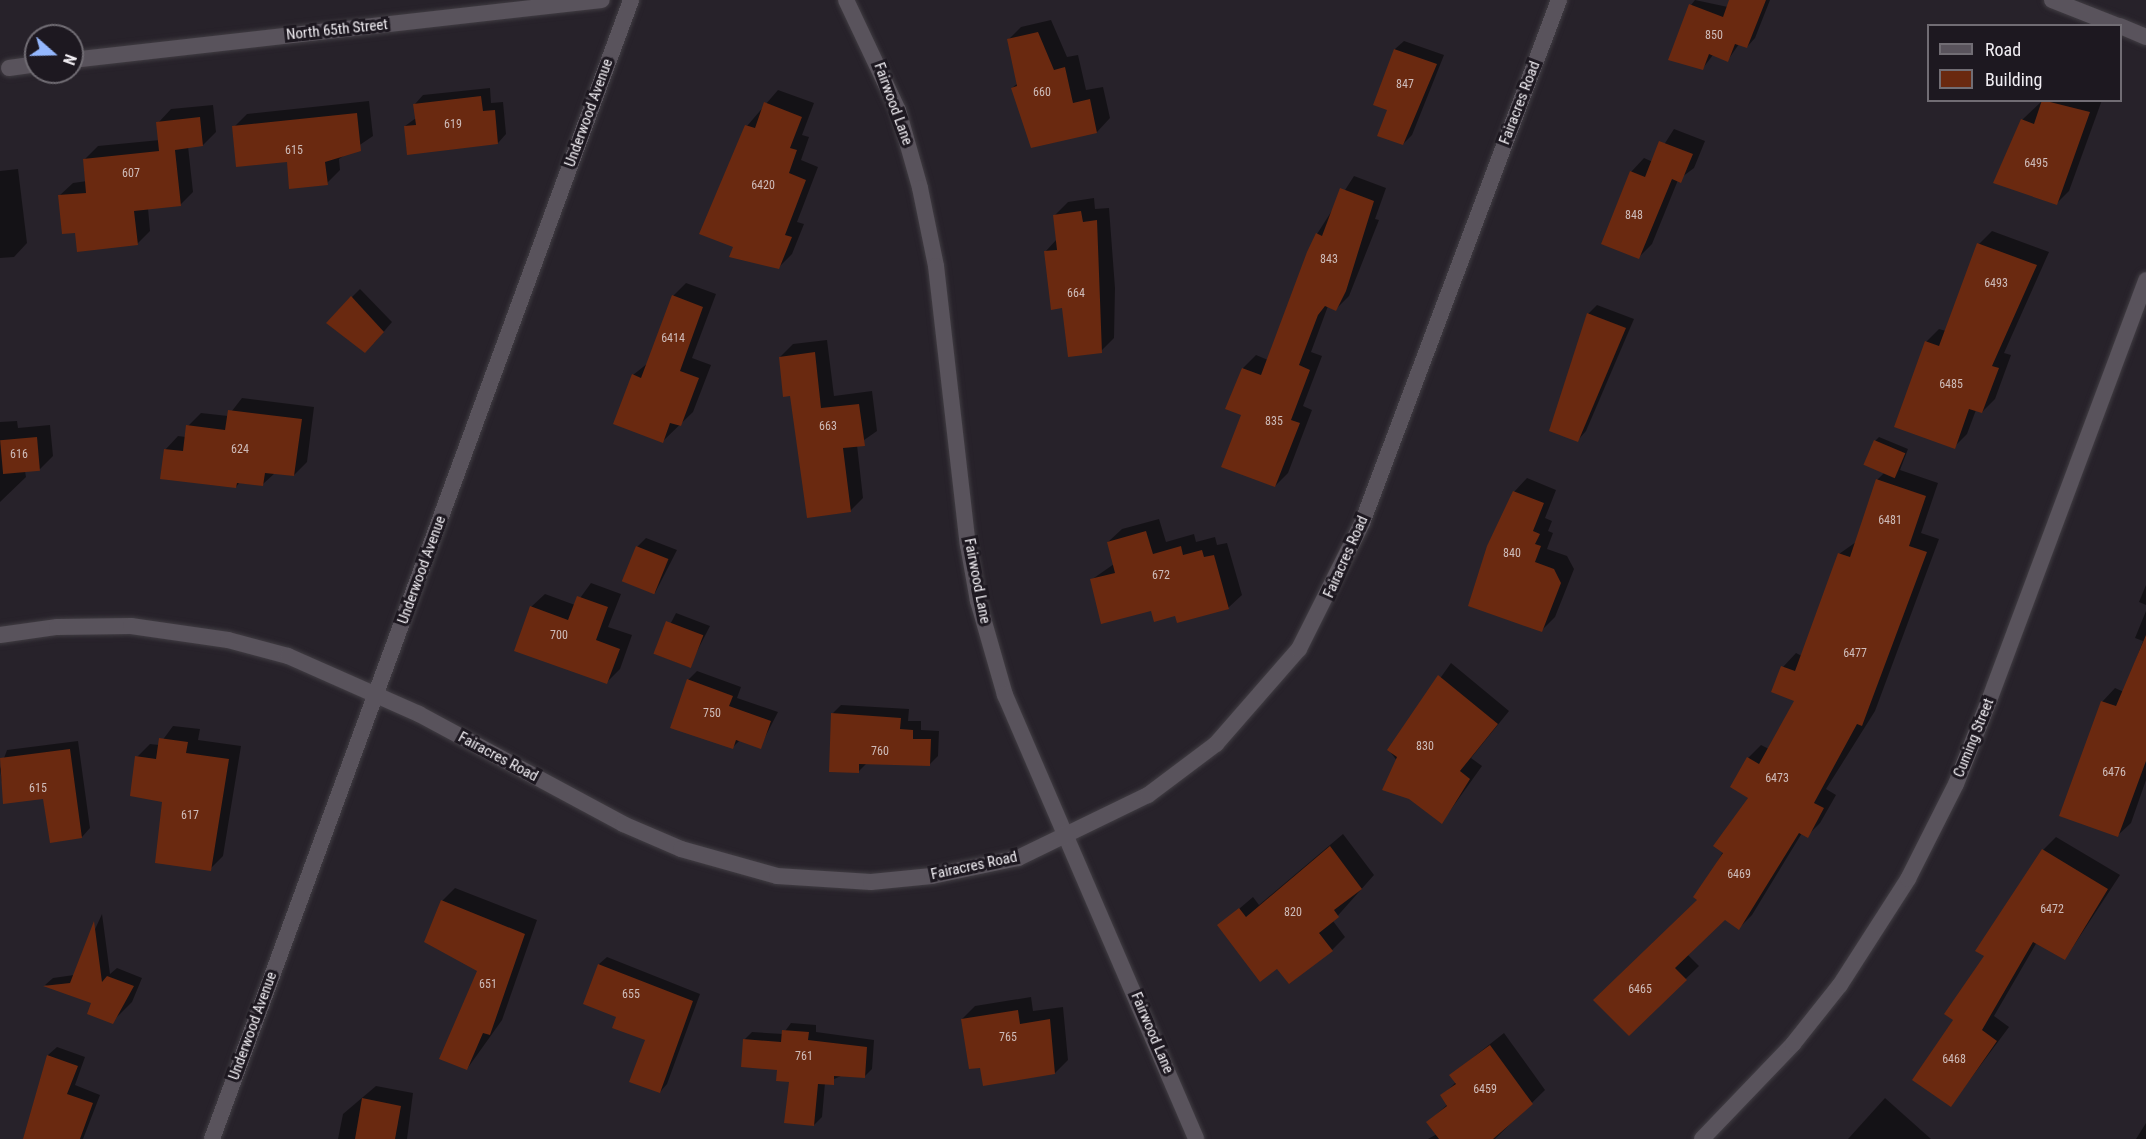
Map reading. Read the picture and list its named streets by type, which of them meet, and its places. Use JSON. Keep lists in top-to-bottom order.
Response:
{
  "streets": {
    "street": [
      "North 65th Street",
      "Fairacres Road",
      "Fairwood Lane",
      "Underwood Avenue",
      "Cuming Street"
    ]
  },
  "crossings": [
    ["Fairacres Road", "Fairwood Lane"],
    ["Fairacres Road", "Underwood Avenue"]
  ],
  "house_numbers": [
    "850",
    "847",
    "660",
    "619",
    "615",
    "6495",
    "607",
    "6420",
    "848",
    "843",
    "6493",
    "664",
    "6414",
    "6485",
    "835",
    "663",
    "624",
    "616",
    "6481",
    "840",
    "672",
    "700",
    "6477",
    "750",
    "830",
    "760",
    "6476",
    "6473",
    "615",
    "617",
    "6469",
    "6472",
    "820",
    "651",
    "6465",
    "655",
    "765",
    "761",
    "6468",
    "6459"
  ],
  "legend": ["Road", "Building"],
  "north": "right"
}
